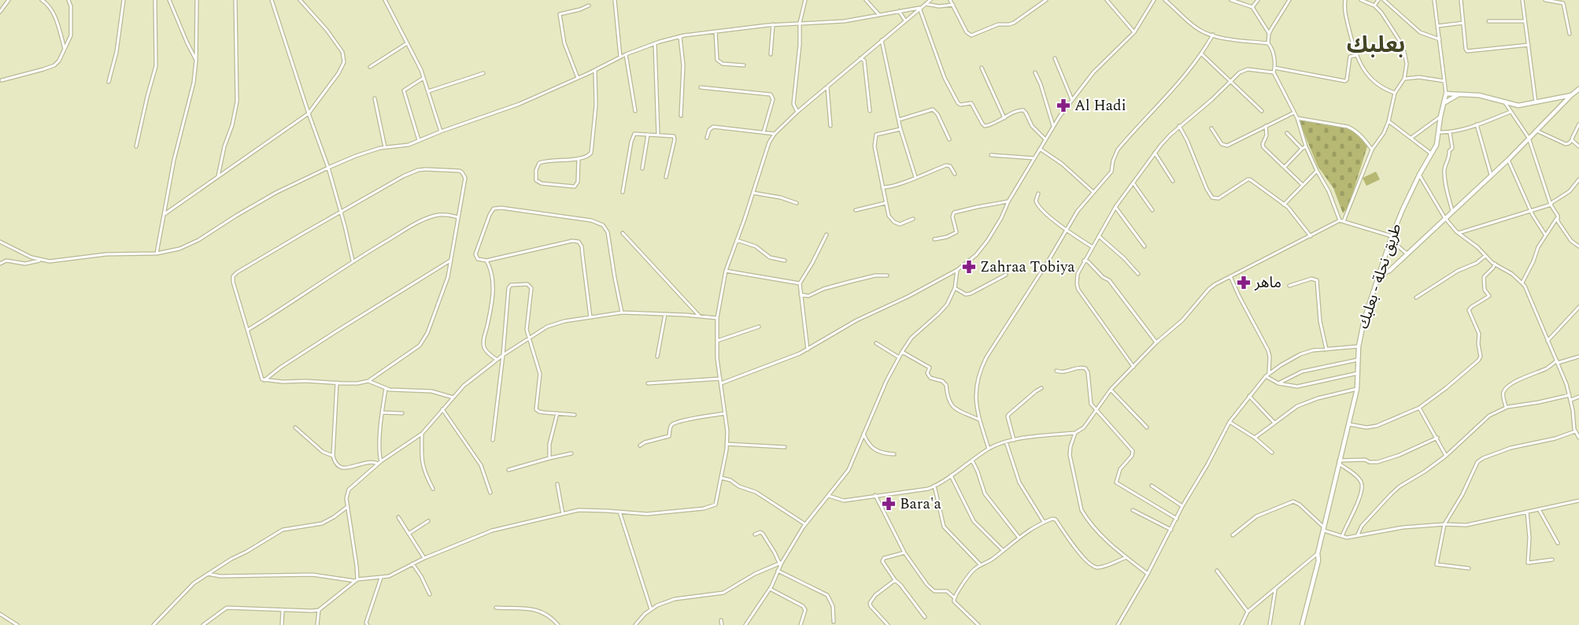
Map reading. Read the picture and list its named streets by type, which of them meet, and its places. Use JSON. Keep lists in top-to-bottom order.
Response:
{
  "streets": {
    "street": ["طريق نحلة - بعلبك"]
  },
  "districts": ["بعلبك"],
  "places": {
    "pharmacy": [
      "Al Hadi",
      "Zahraa Tobiya",
      "ماهر",
      "Bara'a"
    ]
  }
}
